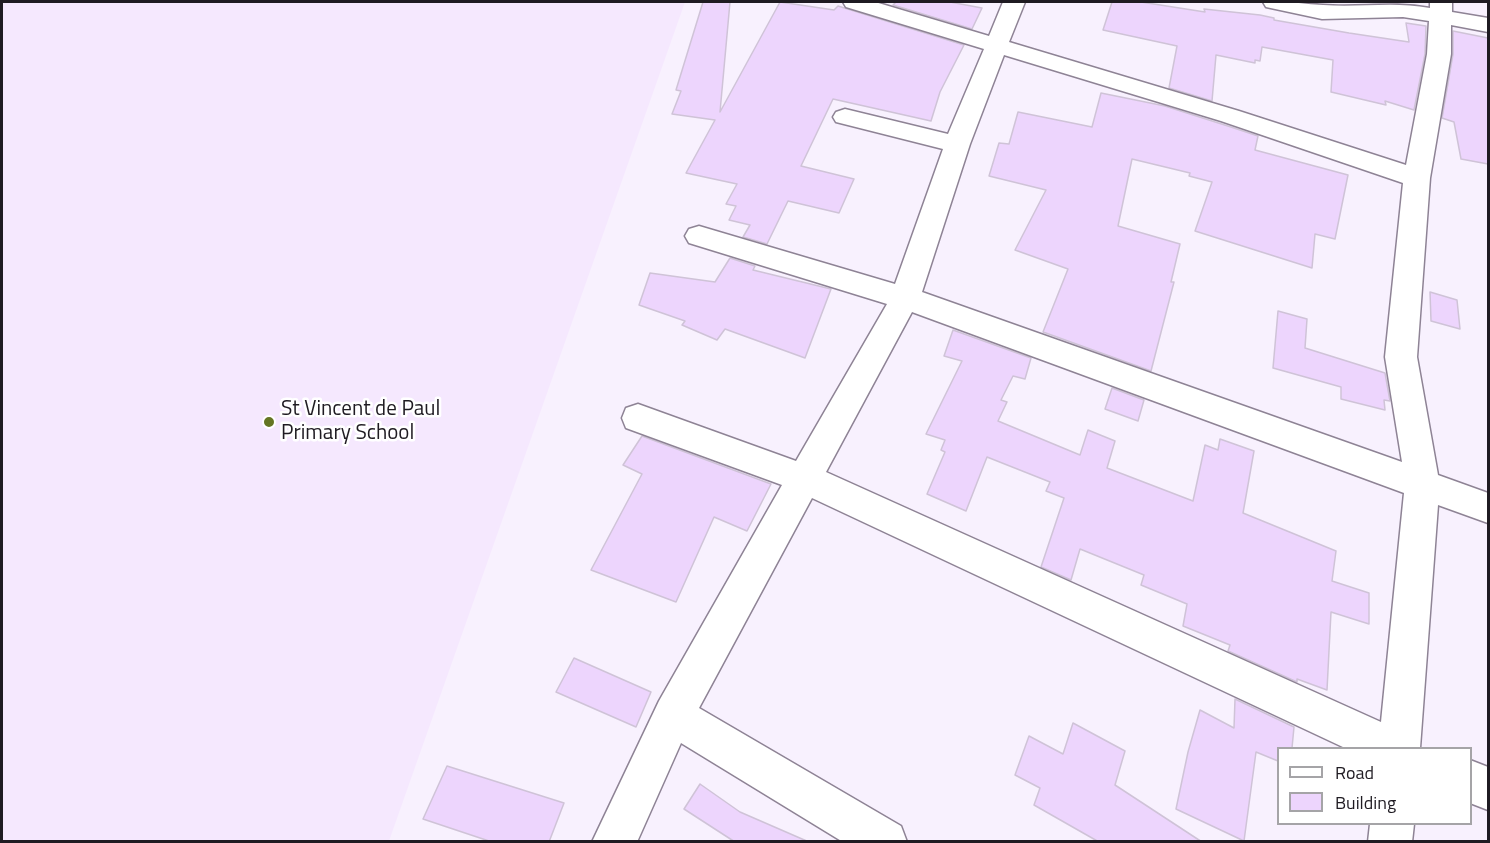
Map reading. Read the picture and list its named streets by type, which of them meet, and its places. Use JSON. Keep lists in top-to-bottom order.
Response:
{
  "places": ["St Vincent de Paul Primary School"],
  "legend": ["Road", "Building"]
}
